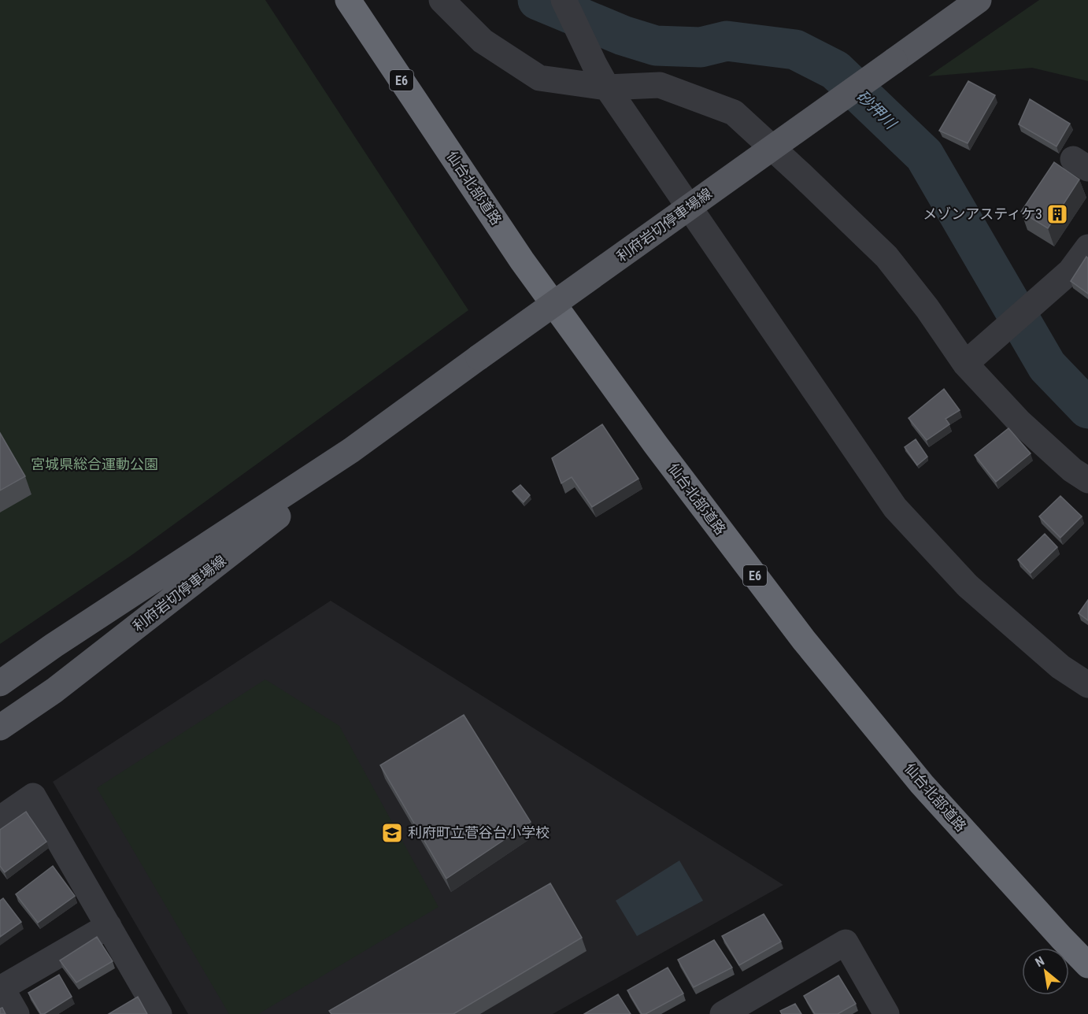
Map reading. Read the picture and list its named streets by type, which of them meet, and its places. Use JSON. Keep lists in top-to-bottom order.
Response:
{
  "streets": {
    "highway": ["E6", "仙台北部道路"],
    "main road": ["利府岩切停車場線"]
  },
  "water": ["砂押川"],
  "parks": ["宮城県総合運動公園"],
  "places": {
    "building": ["メゾンアスティケ3"],
    "school or university": ["利府町立菅谷台小学校"]
  },
  "north": "top left"
}
